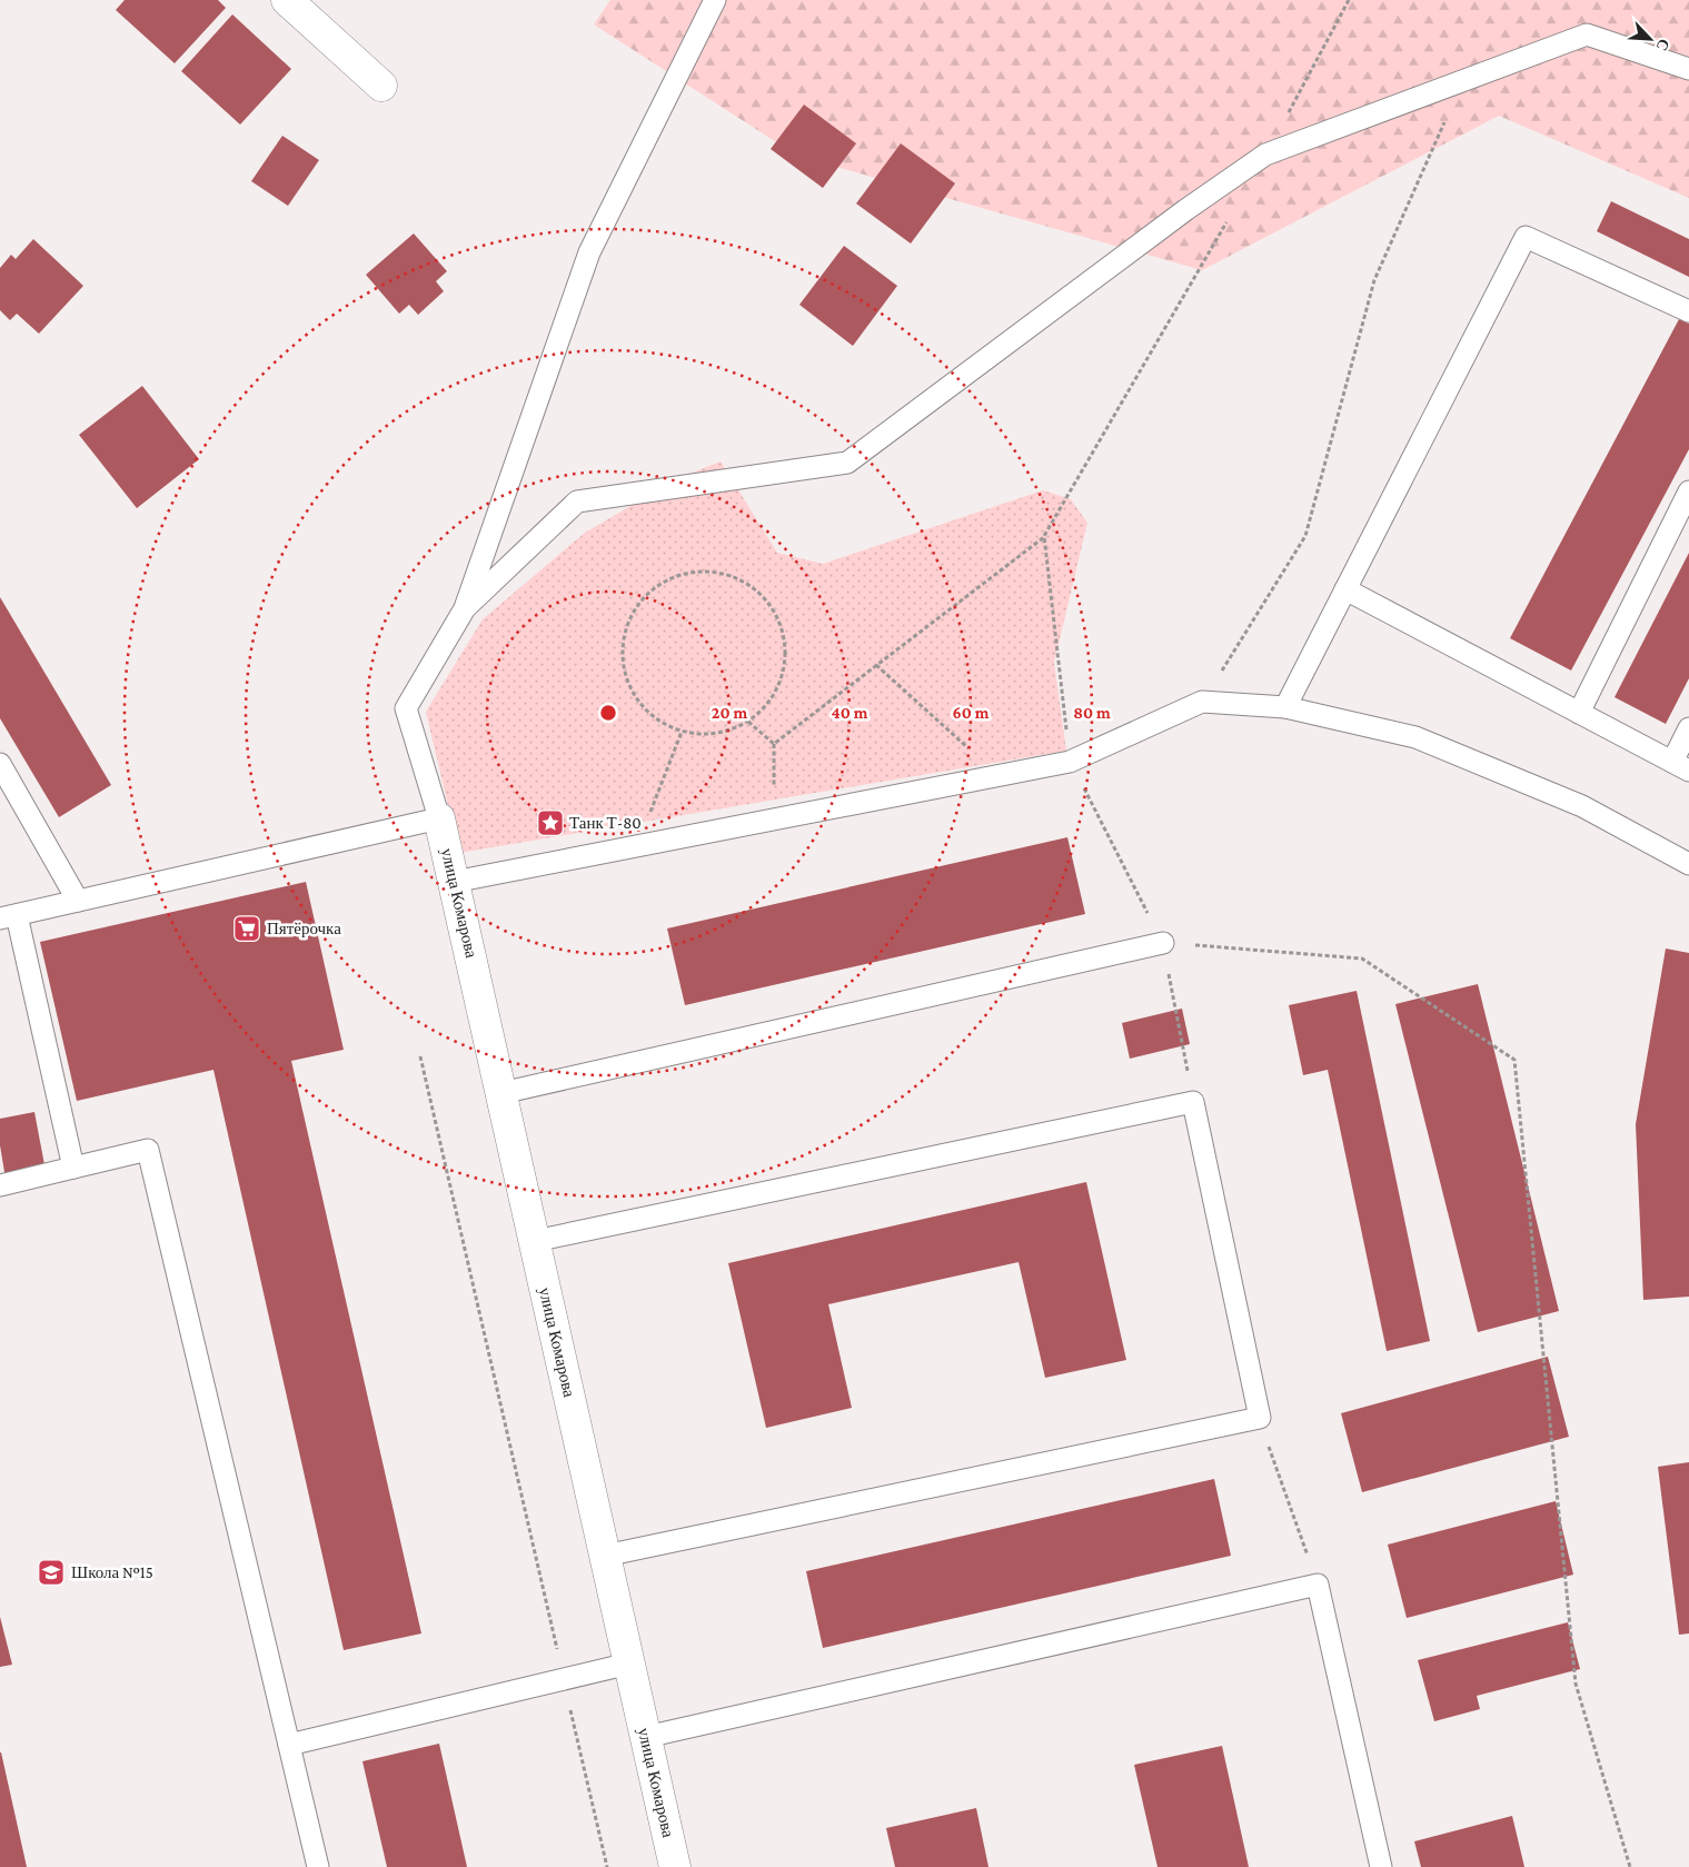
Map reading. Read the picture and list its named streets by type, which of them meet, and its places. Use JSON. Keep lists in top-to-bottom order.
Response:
{
  "streets": {
    "street": ["улица Комарова"]
  },
  "places": {
    "place": ["Танк Т-80"],
    "supermarket": ["Пятёрочка"],
    "school or university": ["Школа №15"]
  },
  "north": "bottom right",
  "rings": [
    "20 m",
    "40 m",
    "60 m",
    "80 m"
  ]
}
